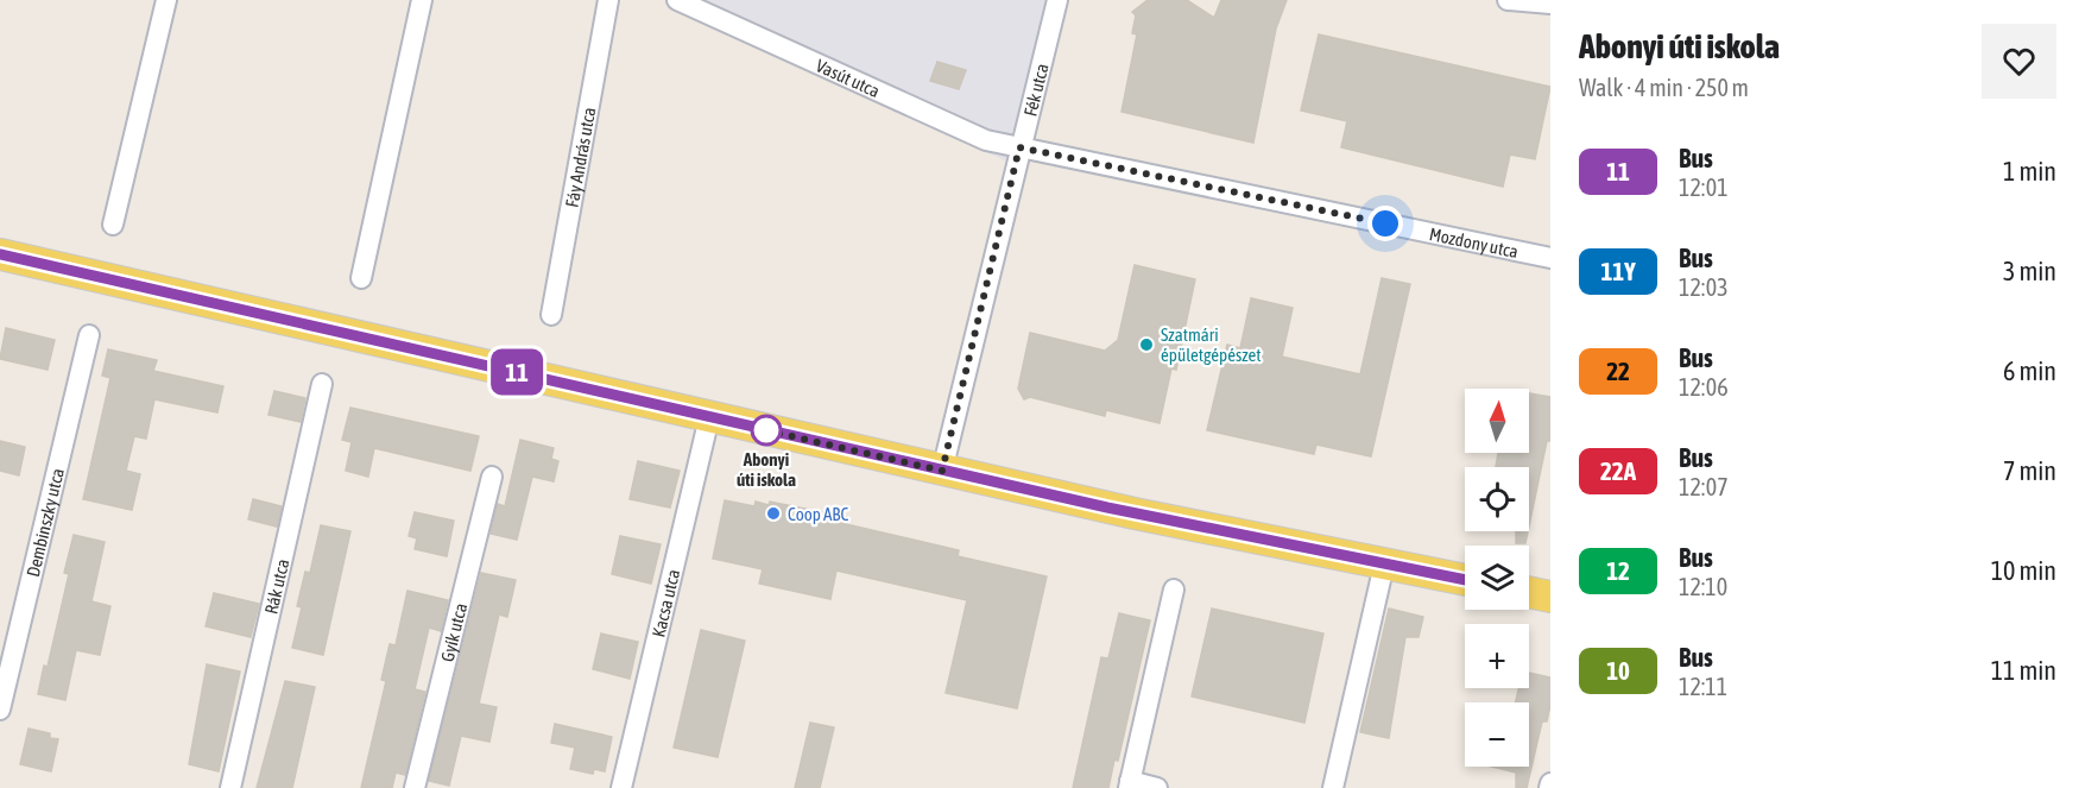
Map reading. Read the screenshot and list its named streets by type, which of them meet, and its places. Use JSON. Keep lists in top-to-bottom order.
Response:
{
  "streets": {
    "street": [
      "Vasút utca",
      "Fék utca",
      "Fáy András utca",
      "Mozdony utca",
      "Dembinszky utca",
      "Rák utca",
      "Kacsa utca",
      "Gyík utca"
    ]
  },
  "crossings": [
    ["Vasút utca", "Fék utca"],
    ["Vasút utca", "Mozdony utca"],
    ["Fék utca", "Mozdony utca"]
  ],
  "places": ["Szatmári épületgépészet", "Abonyi úti iskola", "Coop ABC"],
  "lines": ["bus line 11"],
  "north": "top",
  "page": {
    "on_map": "11",
    "heading": ["Abonyi úti iskola", "Walk · 4 min · 250 m"],
    "list": [
      {
        "mark": "11",
        "name": "Bus",
        "note": "12:01",
        "value": "1 min"
      },
      {
        "mark": "11Y",
        "name": "Bus",
        "note": "12:03",
        "value": "3 min"
      },
      {
        "mark": "22",
        "name": "Bus",
        "note": "12:06",
        "value": "6 min"
      },
      {
        "mark": "22A",
        "name": "Bus",
        "note": "12:07",
        "value": "7 min"
      },
      {
        "mark": "12",
        "name": "Bus",
        "note": "12:10",
        "value": "10 min"
      },
      {
        "mark": "10",
        "name": "Bus",
        "note": "12:11",
        "value": "11 min"
      }
    ],
    "map_buttons": ["+", "−"]
  }
}
